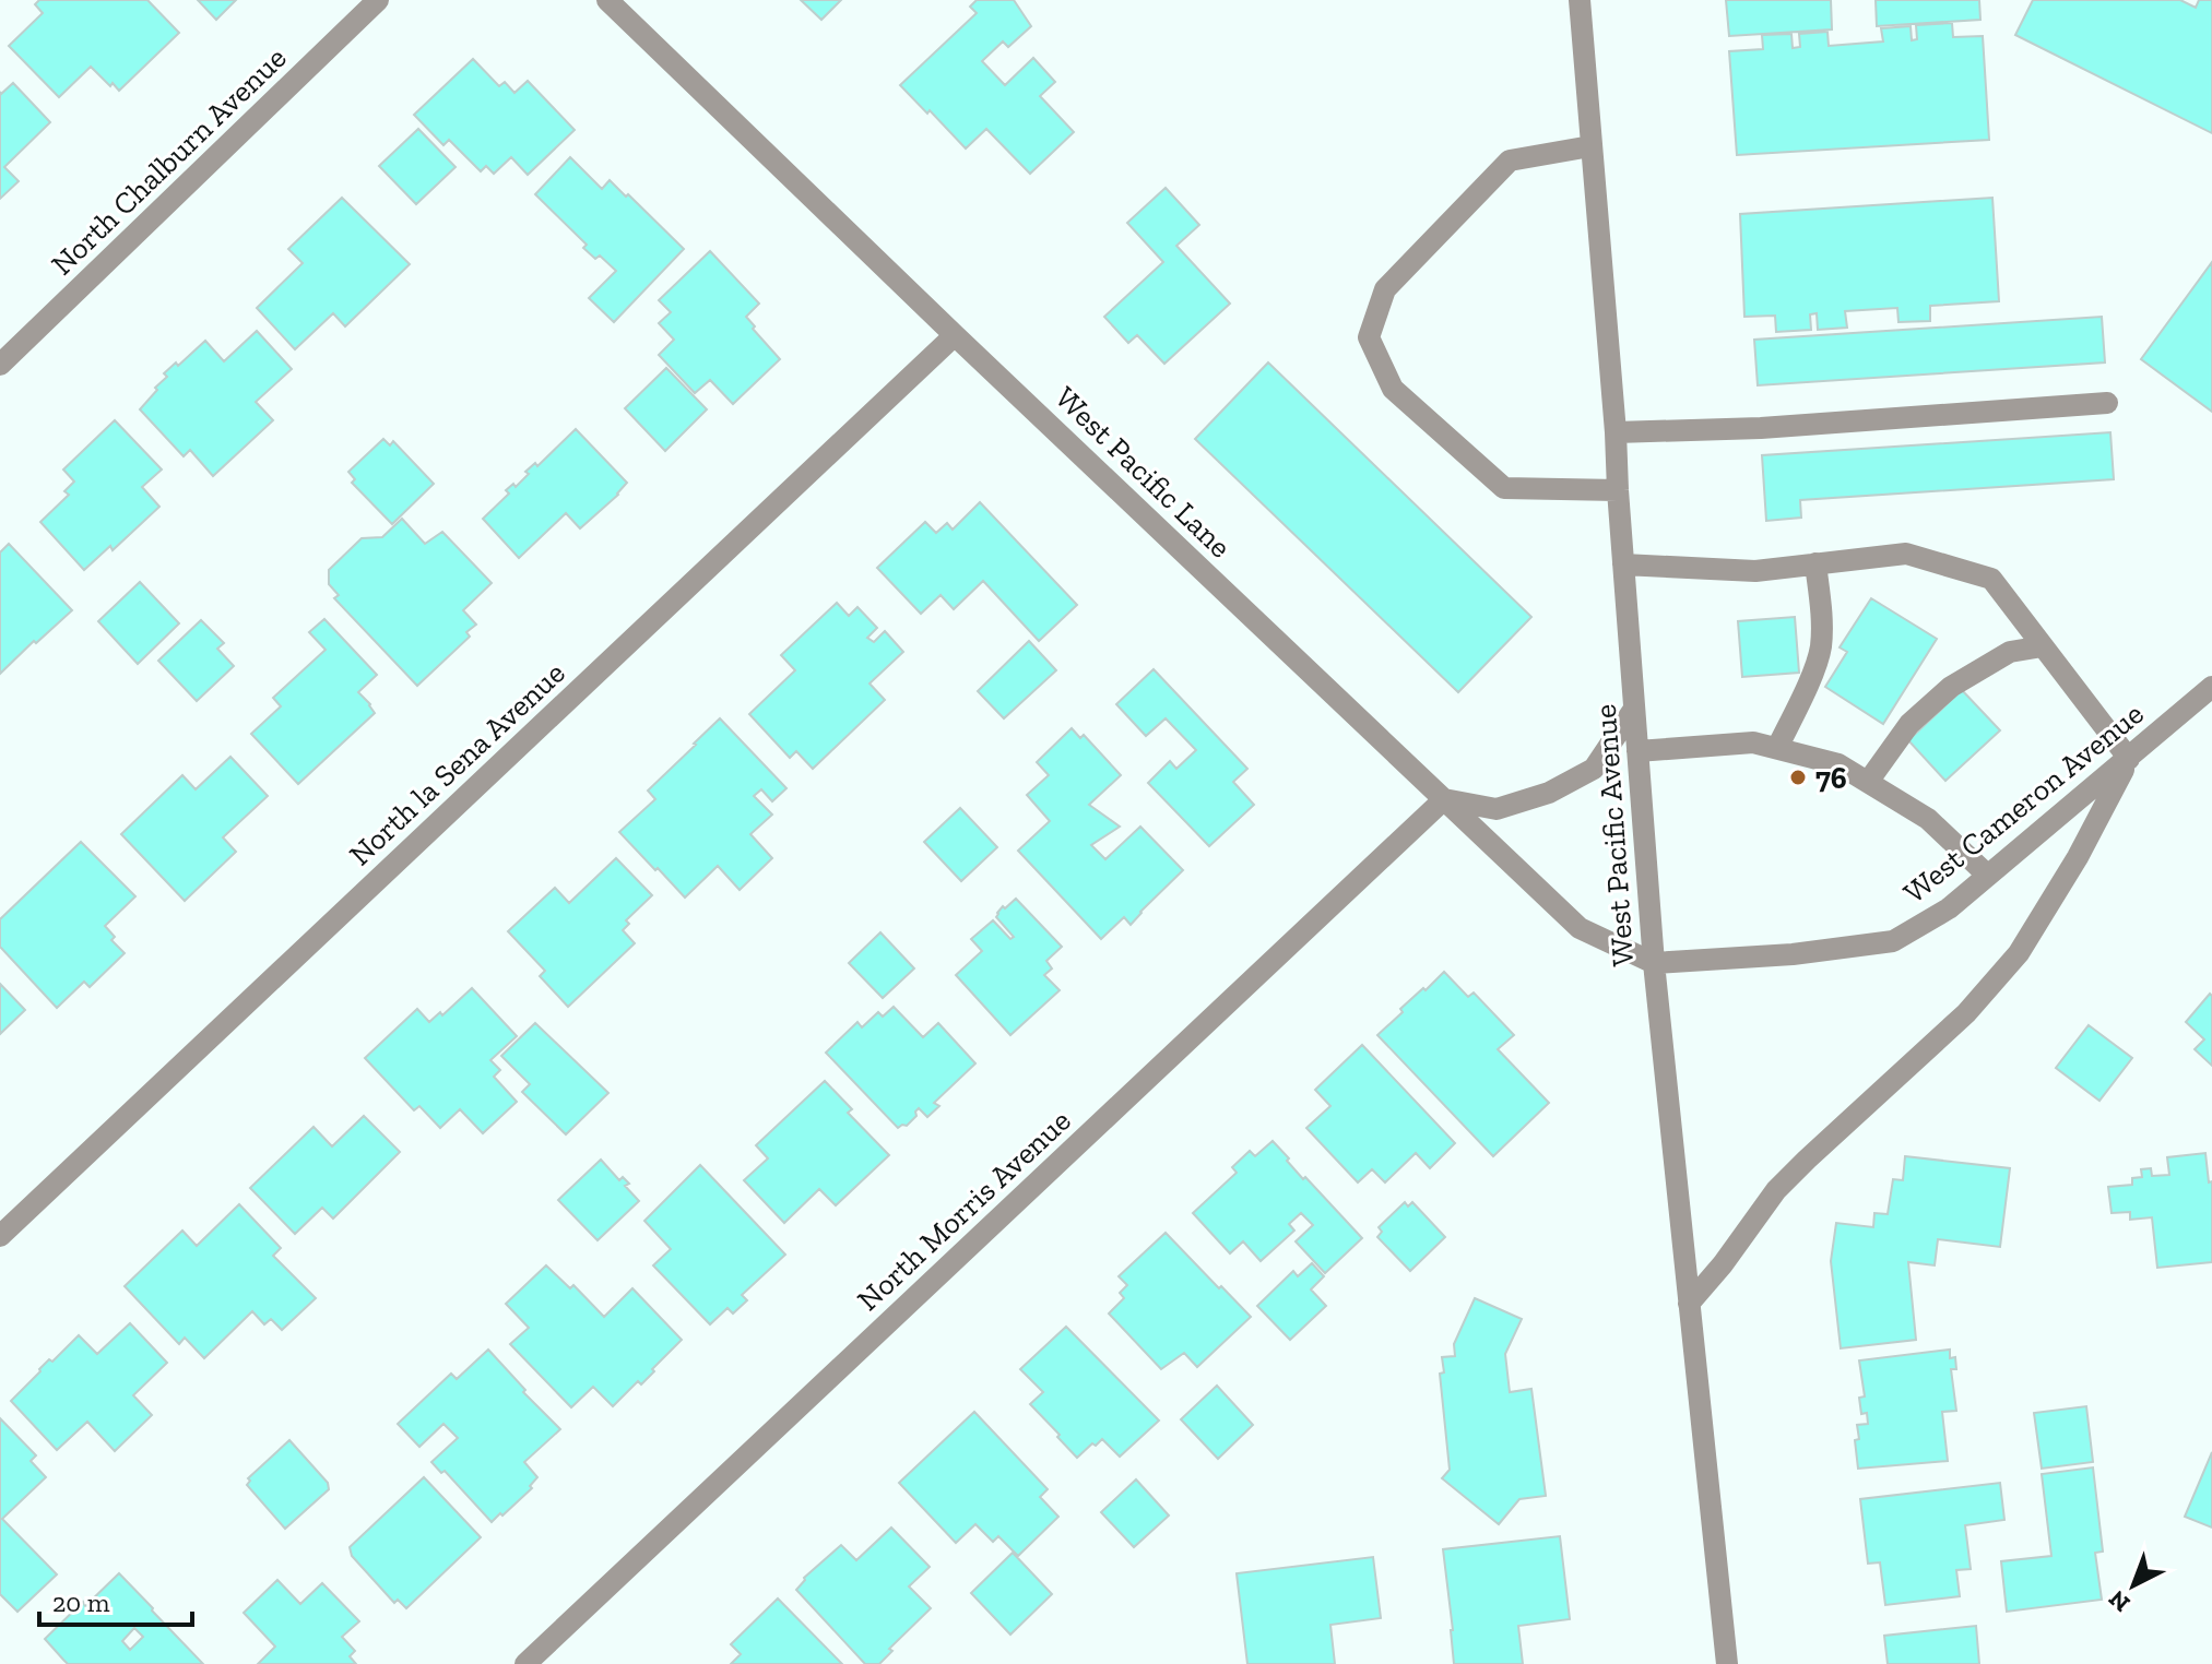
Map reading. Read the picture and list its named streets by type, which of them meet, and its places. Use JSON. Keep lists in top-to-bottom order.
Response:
{
  "streets": {
    "street": [
      "North Chalburn Avenue",
      "West Pacific Lane",
      "North la Sena Avenue",
      "West Cameron Avenue",
      "West Pacific Avenue",
      "North Morris Avenue"
    ]
  },
  "crossings": [
    ["West Pacific Lane", "North la Sena Avenue"],
    ["West Pacific Lane", "West Cameron Avenue"],
    ["West Pacific Lane", "West Pacific Avenue"],
    ["West Pacific Lane", "North Morris Avenue"],
    ["West Cameron Avenue", "West Pacific Avenue"]
  ],
  "places": ["76"],
  "scale_bar": "20 m",
  "north": "bottom left"
}
